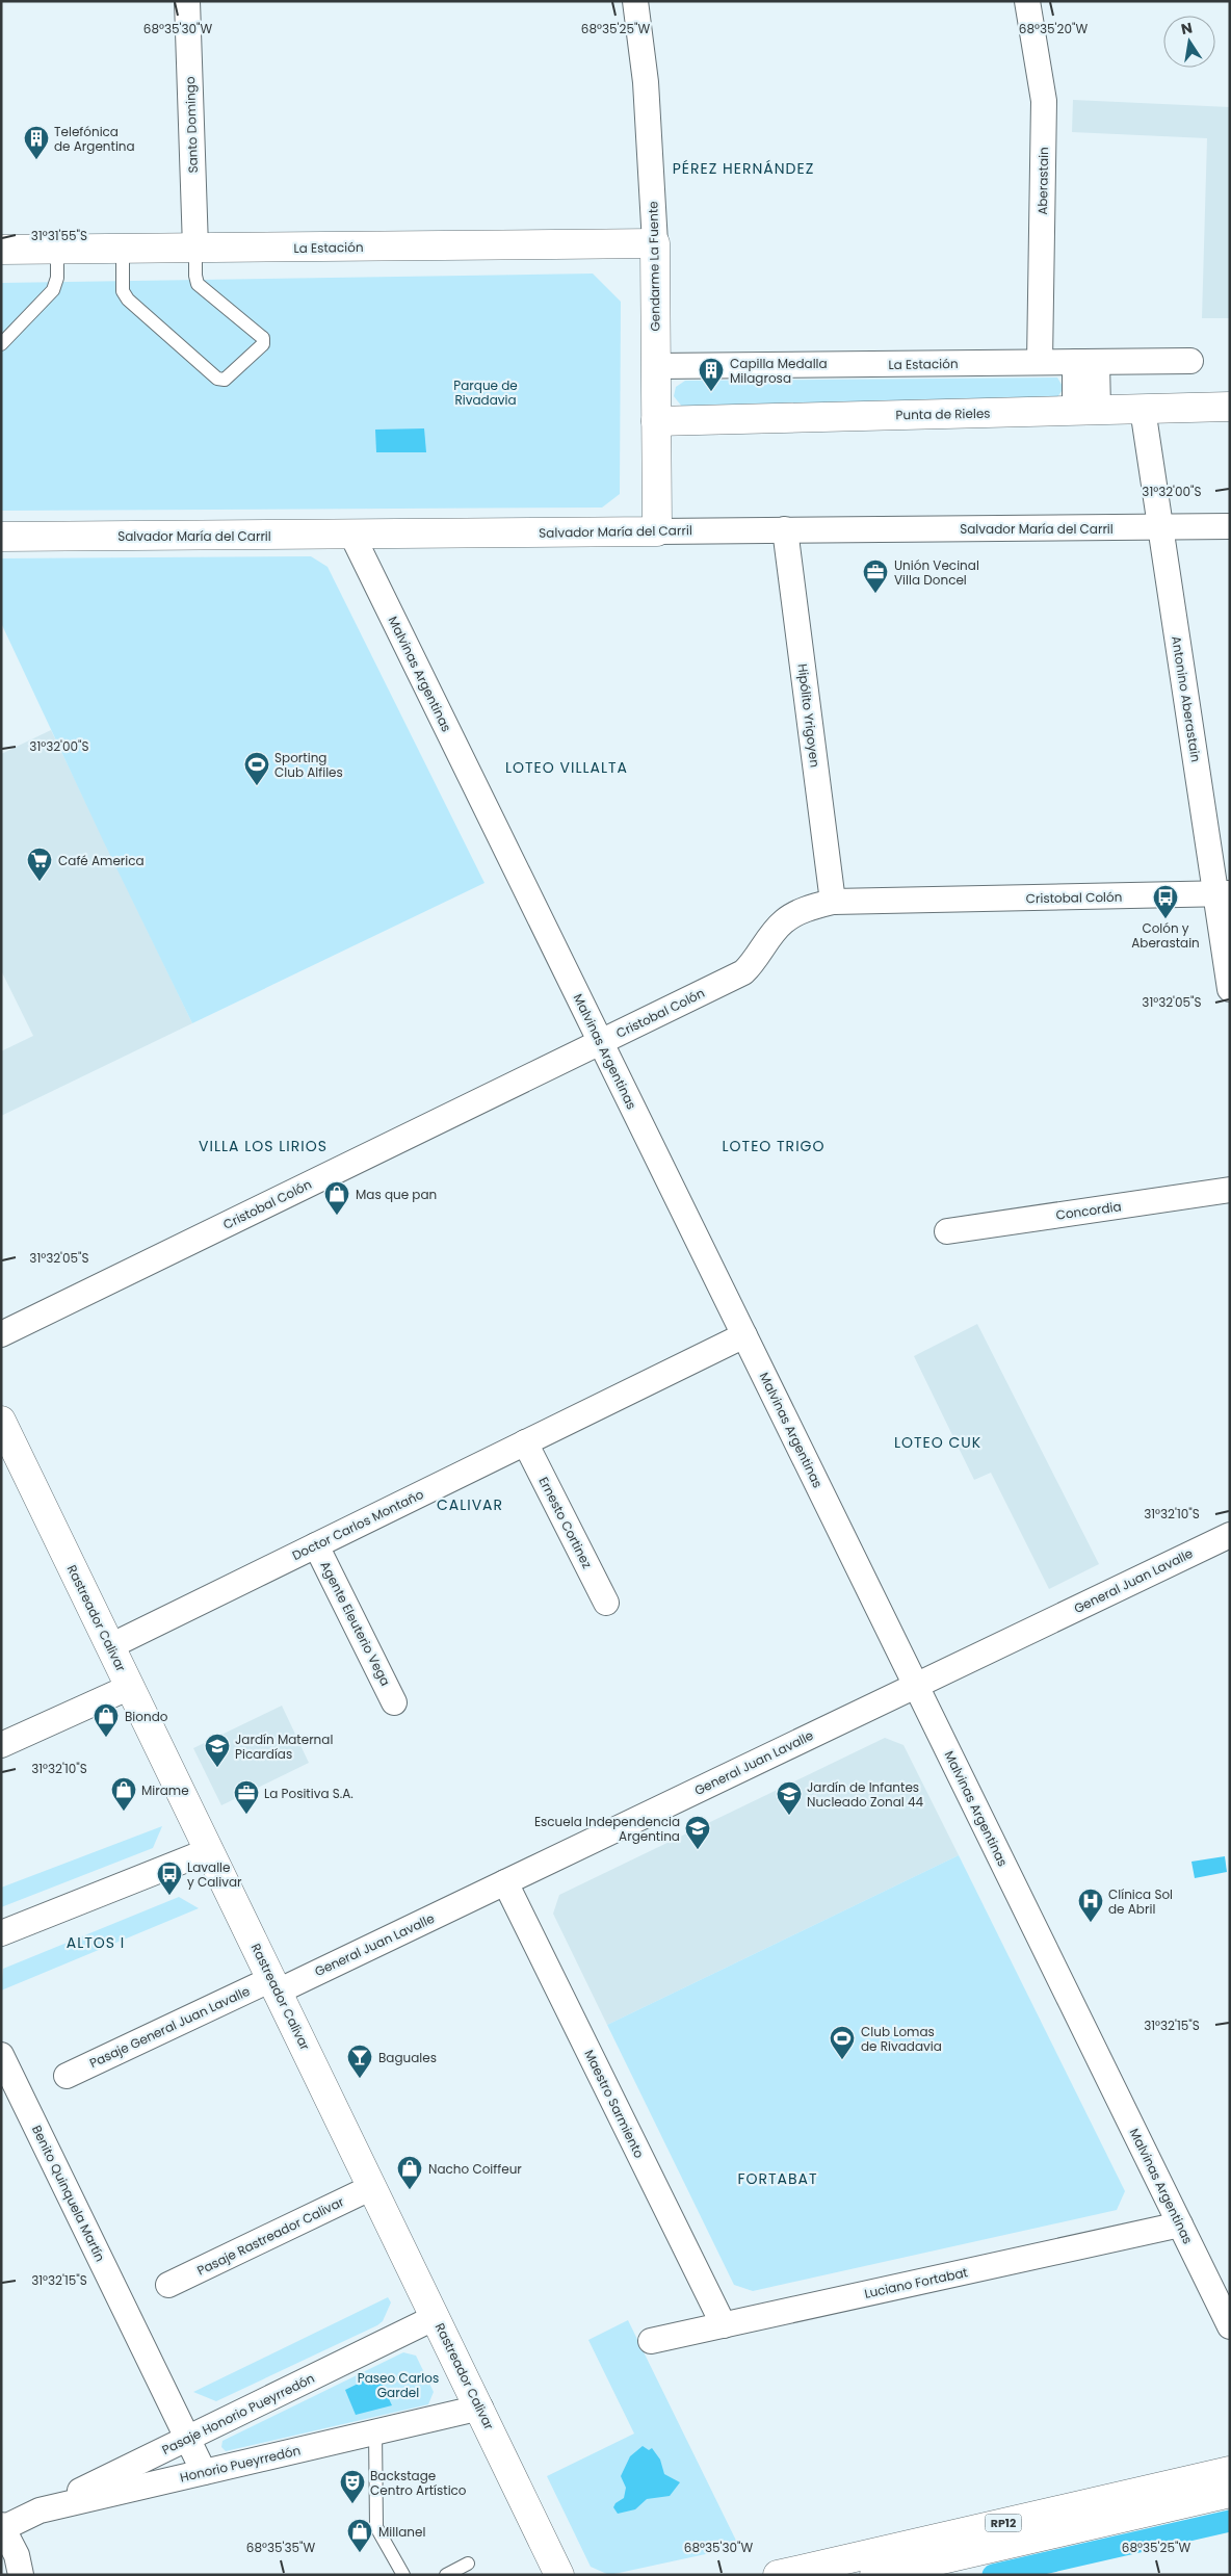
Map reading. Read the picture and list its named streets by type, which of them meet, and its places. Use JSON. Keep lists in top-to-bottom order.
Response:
{
  "streets": {
    "street": [
      "Santo Domingo",
      "Aberastain",
      "La Estación",
      "Gendarme La Fuente",
      "Punta de Rieles",
      "Salvador María del Carril",
      "Malvinas Argentinas",
      "Antonino Aberastain",
      "Hipólito Yrigoyen",
      "Cristobal Colón",
      "Concordia",
      "Ernesto Cortinez",
      "Doctor Carlos Montaño",
      "General Juan Lavalle",
      "Rastreador Calivar",
      "Agente Eleuterio Vega",
      "Pasaje General Juan Lavalle",
      "Maestro Sarmiento",
      "Benito Quinquela Martín",
      "Pasaje Rastreador Calivar",
      "Luciano Fortabat",
      "Pasaje Honorio Pueyrredón",
      "Honorio Pueyrredón",
      "RP12"
    ]
  },
  "crossings": [
    ["Santo Domingo", "La Estación"],
    ["Aberastain", "La Estación"],
    ["La Estación", "Gendarme La Fuente"],
    ["Gendarme La Fuente", "Punta de Rieles"],
    ["Gendarme La Fuente", "Salvador María del Carril"],
    ["Punta de Rieles", "Antonino Aberastain"],
    ["Salvador María del Carril", "Malvinas Argentinas"],
    ["Salvador María del Carril", "Antonino Aberastain"],
    ["Salvador María del Carril", "Hipólito Yrigoyen"],
    ["Malvinas Argentinas", "Cristobal Colón"],
    ["Malvinas Argentinas", "Doctor Carlos Montaño"],
    ["Malvinas Argentinas", "General Juan Lavalle"],
    ["Malvinas Argentinas", "Luciano Fortabat"],
    ["Antonino Aberastain", "Cristobal Colón"],
    ["Hipólito Yrigoyen", "Cristobal Colón"],
    ["Ernesto Cortinez", "Doctor Carlos Montaño"],
    ["Doctor Carlos Montaño", "Rastreador Calivar"],
    ["Doctor Carlos Montaño", "Agente Eleuterio Vega"],
    ["General Juan Lavalle", "Rastreador Calivar"],
    ["General Juan Lavalle", "Pasaje General Juan Lavalle"],
    ["General Juan Lavalle", "Maestro Sarmiento"],
    ["Rastreador Calivar", "Pasaje General Juan Lavalle"],
    ["Rastreador Calivar", "Pasaje Rastreador Calivar"],
    ["Rastreador Calivar", "Pasaje Honorio Pueyrredón"],
    ["Rastreador Calivar", "Honorio Pueyrredón"],
    ["Maestro Sarmiento", "Luciano Fortabat"],
    ["Benito Quinquela Martín", "Pasaje Honorio Pueyrredón"],
    ["Benito Quinquela Martín", "Honorio Pueyrredón"],
    ["Pasaje Honorio Pueyrredón", "Honorio Pueyrredón"]
  ],
  "districts": [
    "PÉREZ HERNÁNDEZ",
    "LOTEO VILLALTA",
    "VILLA LOS LIRIOS",
    "LOTEO TRIGO",
    "LOTEO CUK",
    "CALIVAR",
    "ALTOS I",
    "FORTABAT"
  ],
  "parks": ["Parque de Rivadavia", "Paseo Carlos Gardel"],
  "places": {
    "building": ["Telefónica de Argentina", "Capilla Medalla Milagrosa"],
    "office": ["Unión Vecinal Villa Doncel", "La Positiva S.A."],
    "sports": ["Sporting Club Alfiles", "Club Lomas de Rivadavia"],
    "supermarket": ["Café America"],
    "bus stop": ["Colón y Aberastain", "Lavalle y Calivar"],
    "shop": [
      "Mas que pan",
      "Biondo",
      "Mirame",
      "Nacho Coiffeur",
      "Millanel"
    ],
    "school or university": ["Jardín Maternal Picardías", "Jardín de Infantes Nucleado Zonal 44", "Escuela Independencia Argentina"],
    "hospital": ["Clínica Sol de Abril"],
    "bar": ["Baguales"],
    "theatre": ["Backstage Centro Artístico"]
  },
  "north": "top",
  "coordinates": [
    "68°35'30\"W",
    "68°35'25\"W",
    "68°35'20\"W",
    "31°31'55\"S",
    "31°32'00\"S",
    "31°32'05\"S",
    "31°32'10\"S",
    "31°32'15\"S",
    "68°35'35\"W"
  ]
}
